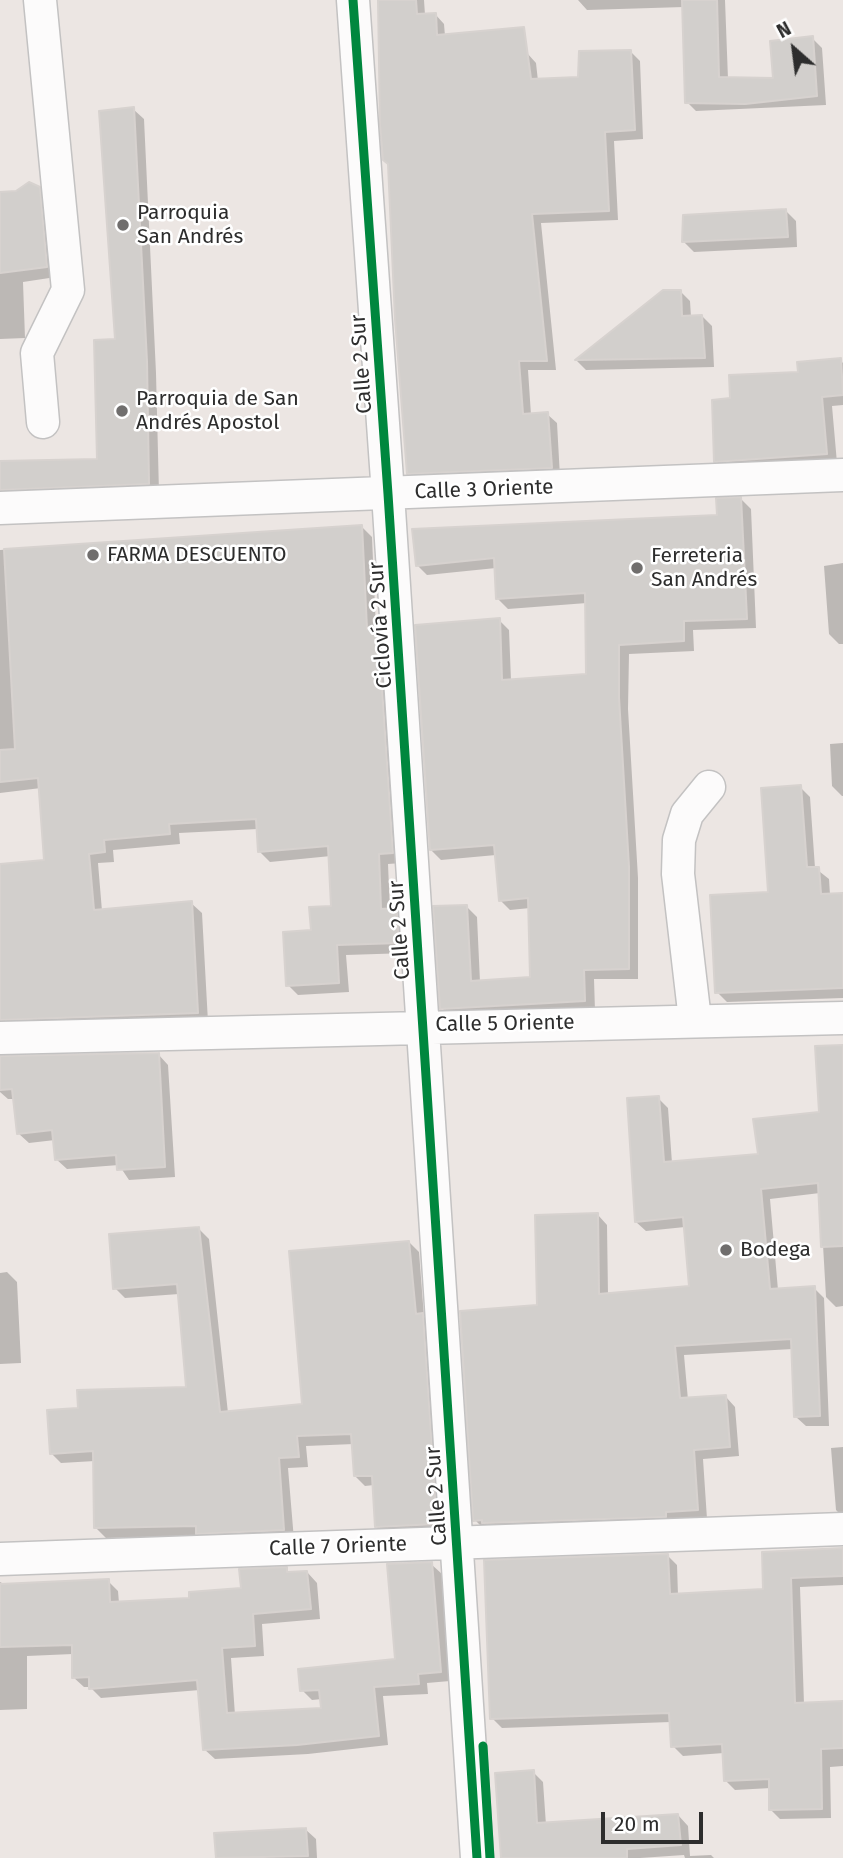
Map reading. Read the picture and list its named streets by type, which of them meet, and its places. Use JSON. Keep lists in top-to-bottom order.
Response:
{
  "streets": {
    "street": [
      "Calle 2 Sur",
      "Calle 3 Oriente",
      "Calle 5 Oriente",
      "Calle 7 Oriente"
    ],
    "cycle path": ["Ciclovía 2 Sur"]
  },
  "crossings": [
    ["Calle 2 Sur", "Calle 3 Oriente"],
    ["Calle 2 Sur", "Calle 5 Oriente"],
    ["Calle 2 Sur", "Calle 7 Oriente"]
  ],
  "places": [
    "Parroquia San Andrés",
    "Parroquia de San Andrés Apostol",
    "FARMA DESCUENTO",
    "Ferreteria San Andrés",
    "Bodega"
  ],
  "scale_bar": "20 m",
  "north": "top left"
}
